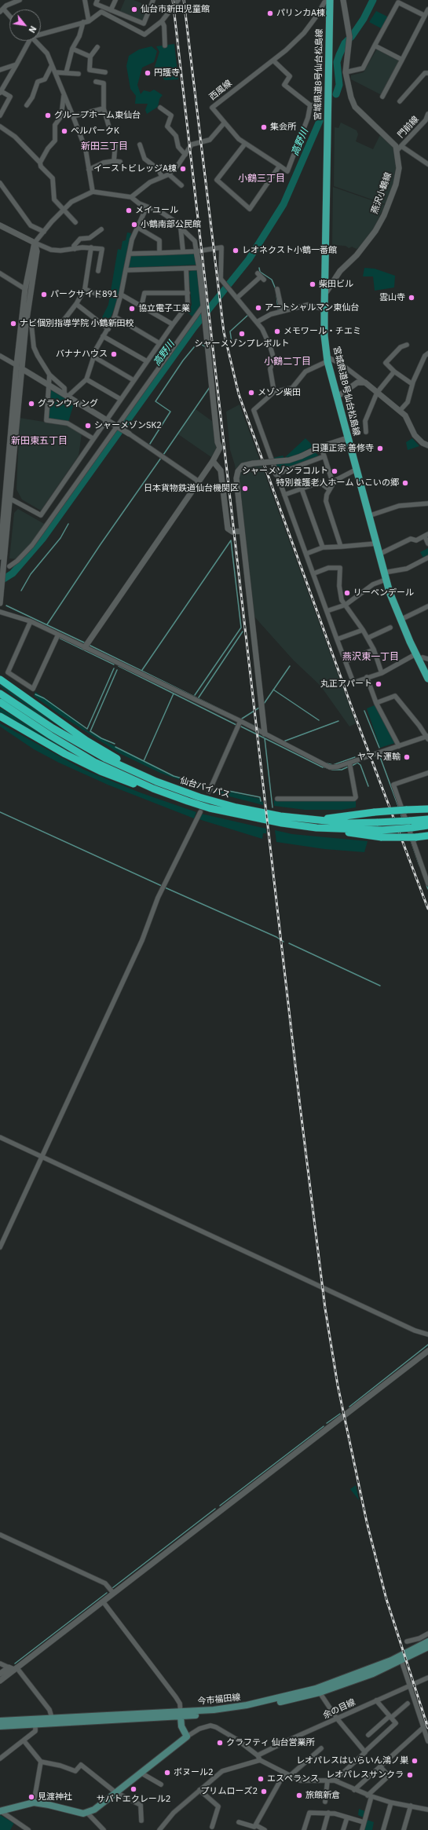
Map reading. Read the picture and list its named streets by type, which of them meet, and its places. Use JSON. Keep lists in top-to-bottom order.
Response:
{
  "streets": {
    "highway": ["仙台バイパス"],
    "main road": ["宮城県道8号仙台松島線", "今市福田線"],
    "street": [
      "西風線",
      "門前線",
      "燕沢小鶴線",
      "余の目線"
    ]
  },
  "crossings": [
    ["宮城県道8号仙台松島線", "西風線"],
    ["宮城県道8号仙台松島線", "燕沢小鶴線"],
    ["門前線", "燕沢小鶴線"]
  ],
  "districts": [
    "新田三丁目",
    "小鶴三丁目",
    "小鶴二丁目",
    "新田東五丁目",
    "燕沢東一丁目"
  ],
  "water": ["高野川"],
  "places": [
    "仙台市新田児童館",
    "パリンカA棟",
    "円護寺",
    "グループホーム東仙台",
    "集会所",
    "ベルパークK",
    "イーストビレッジA棟",
    "メイユール",
    "小鶴南部公民館",
    "レオネクスト小鶴一番館",
    "柴田ビル",
    "パークサイド891",
    "雲山寺",
    "アートシャルマン東仙台",
    "協立電子工業",
    "ナビ個別指導学院 小鶴新田校",
    "メモワール・チエミ",
    "シャーメゾンプレポルト",
    "バナナハウス",
    "メゾン柴田",
    "グランウィング",
    "シャーメゾンSK2",
    "日蓮正宗 善修寺",
    "シャーメゾンラコルト",
    "特別養護老人ホーム いこいの郷",
    "日本貨物鉄道仙台機関区",
    "リーベンデール",
    "丸正アパート",
    "ヤマト運輸",
    "クラフティ 仙台営業所",
    "レオパレスはいらいん鴻ノ巣",
    "ボヌール2",
    "レオパレスサンクラ",
    "エスペランス",
    "サバトエクレール2",
    "プリムローズ2",
    "旅館新倉",
    "見渡神社"
  ],
  "north": "bottom right"
}
